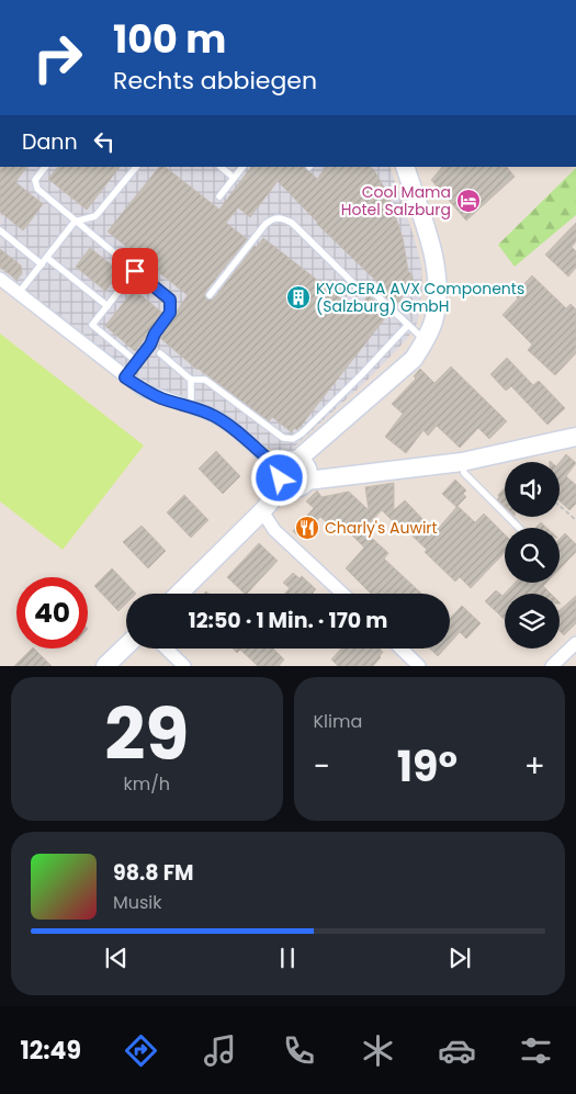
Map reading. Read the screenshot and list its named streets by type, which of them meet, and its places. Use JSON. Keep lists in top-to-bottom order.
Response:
{
  "places": {
    "hotel": ["Cool Mama Hotel Salzburg"],
    "building": ["KYOCERA AVX Components (Salzburg) GmbH"],
    "restaurant": ["Charly's Auwirt"]
  },
  "page": {
    "turn": ["100 m", "Rechts abbiegen"],
    "then": "Dann",
    "limit": "40",
    "trip": "12:50 · 1 Min. · 170 m",
    "tile": [
      ["29", "km/h"],
      "Klima"
    ],
    "heat": ["−", "19°", "+"],
    "song": ["98.8 FM", "Musik"],
    "tabs": "12:49"
  }
}
